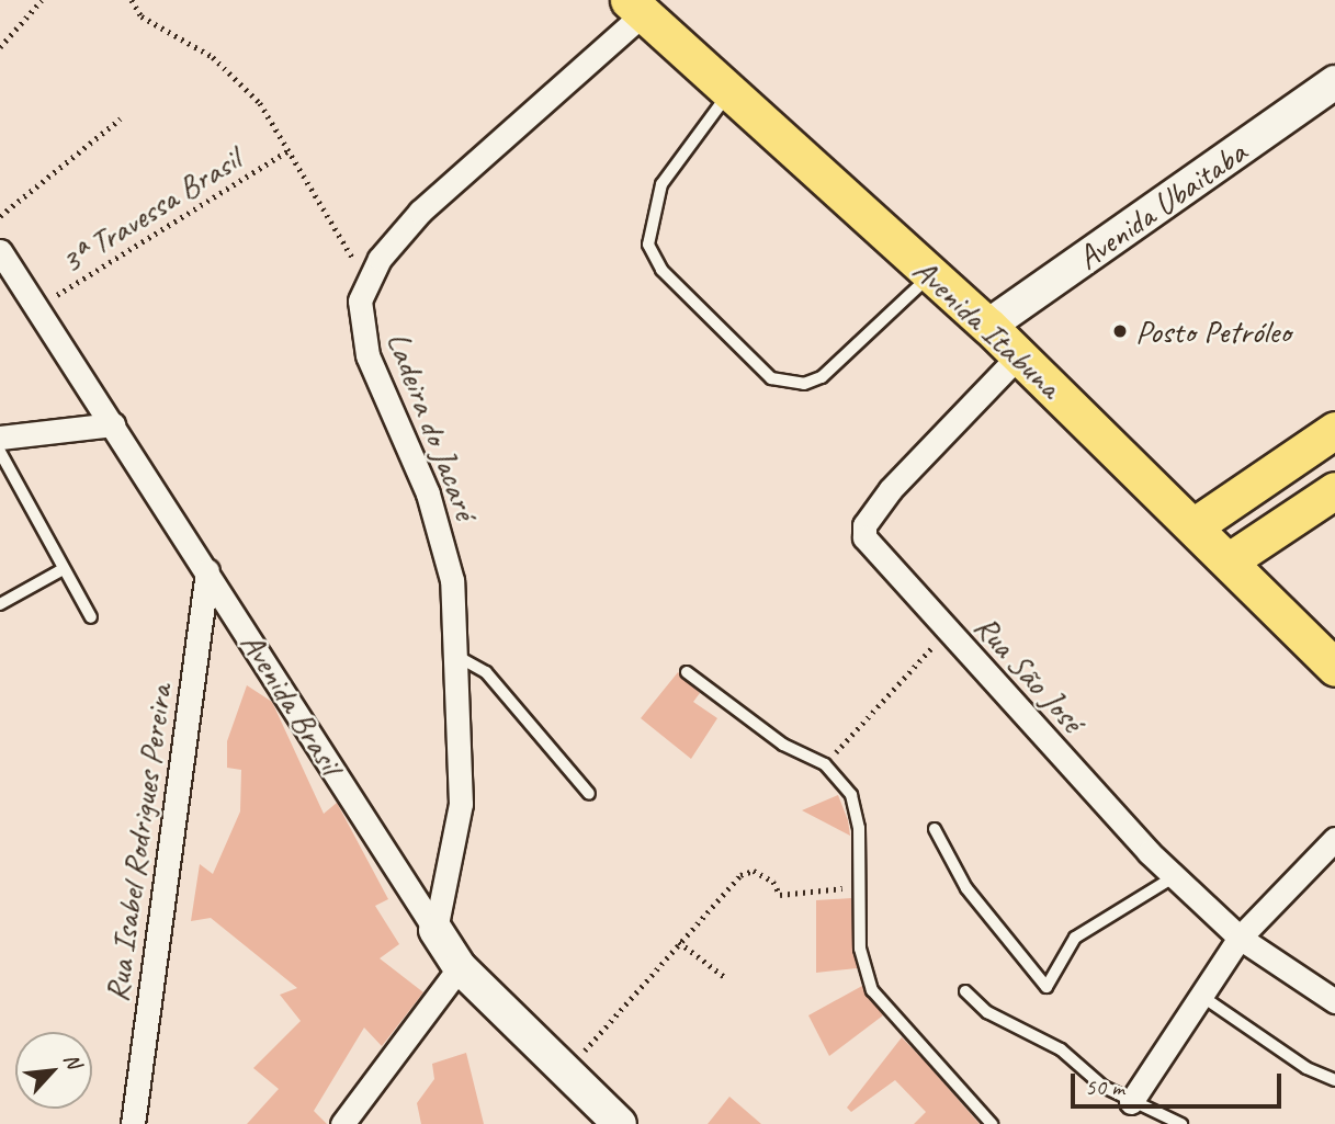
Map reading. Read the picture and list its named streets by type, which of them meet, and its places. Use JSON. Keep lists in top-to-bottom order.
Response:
{
  "streets": {
    "main road": ["Avenida Ubaitaba", "Avenida Itabuna", "Avenida Brasil"],
    "street": ["Ladeira do Jacaré", "Rua São José", "Rua Isabel Rodrigues Pereira"],
    "path": ["3ª Travessa Brasil"]
  },
  "crossings": [
    ["Avenida Ubaitaba", "Avenida Itabuna"],
    ["3ª Travessa Brasil", "Avenida Brasil"],
    ["Avenida Itabuna", "Ladeira do Jacaré"],
    ["Avenida Itabuna", "Rua São José"],
    ["Ladeira do Jacaré", "Avenida Brasil"],
    ["Avenida Brasil", "Rua Isabel Rodrigues Pereira"]
  ],
  "places": ["Posto Petróleo"],
  "scale_bar": "50 m",
  "north": "top right"
}
